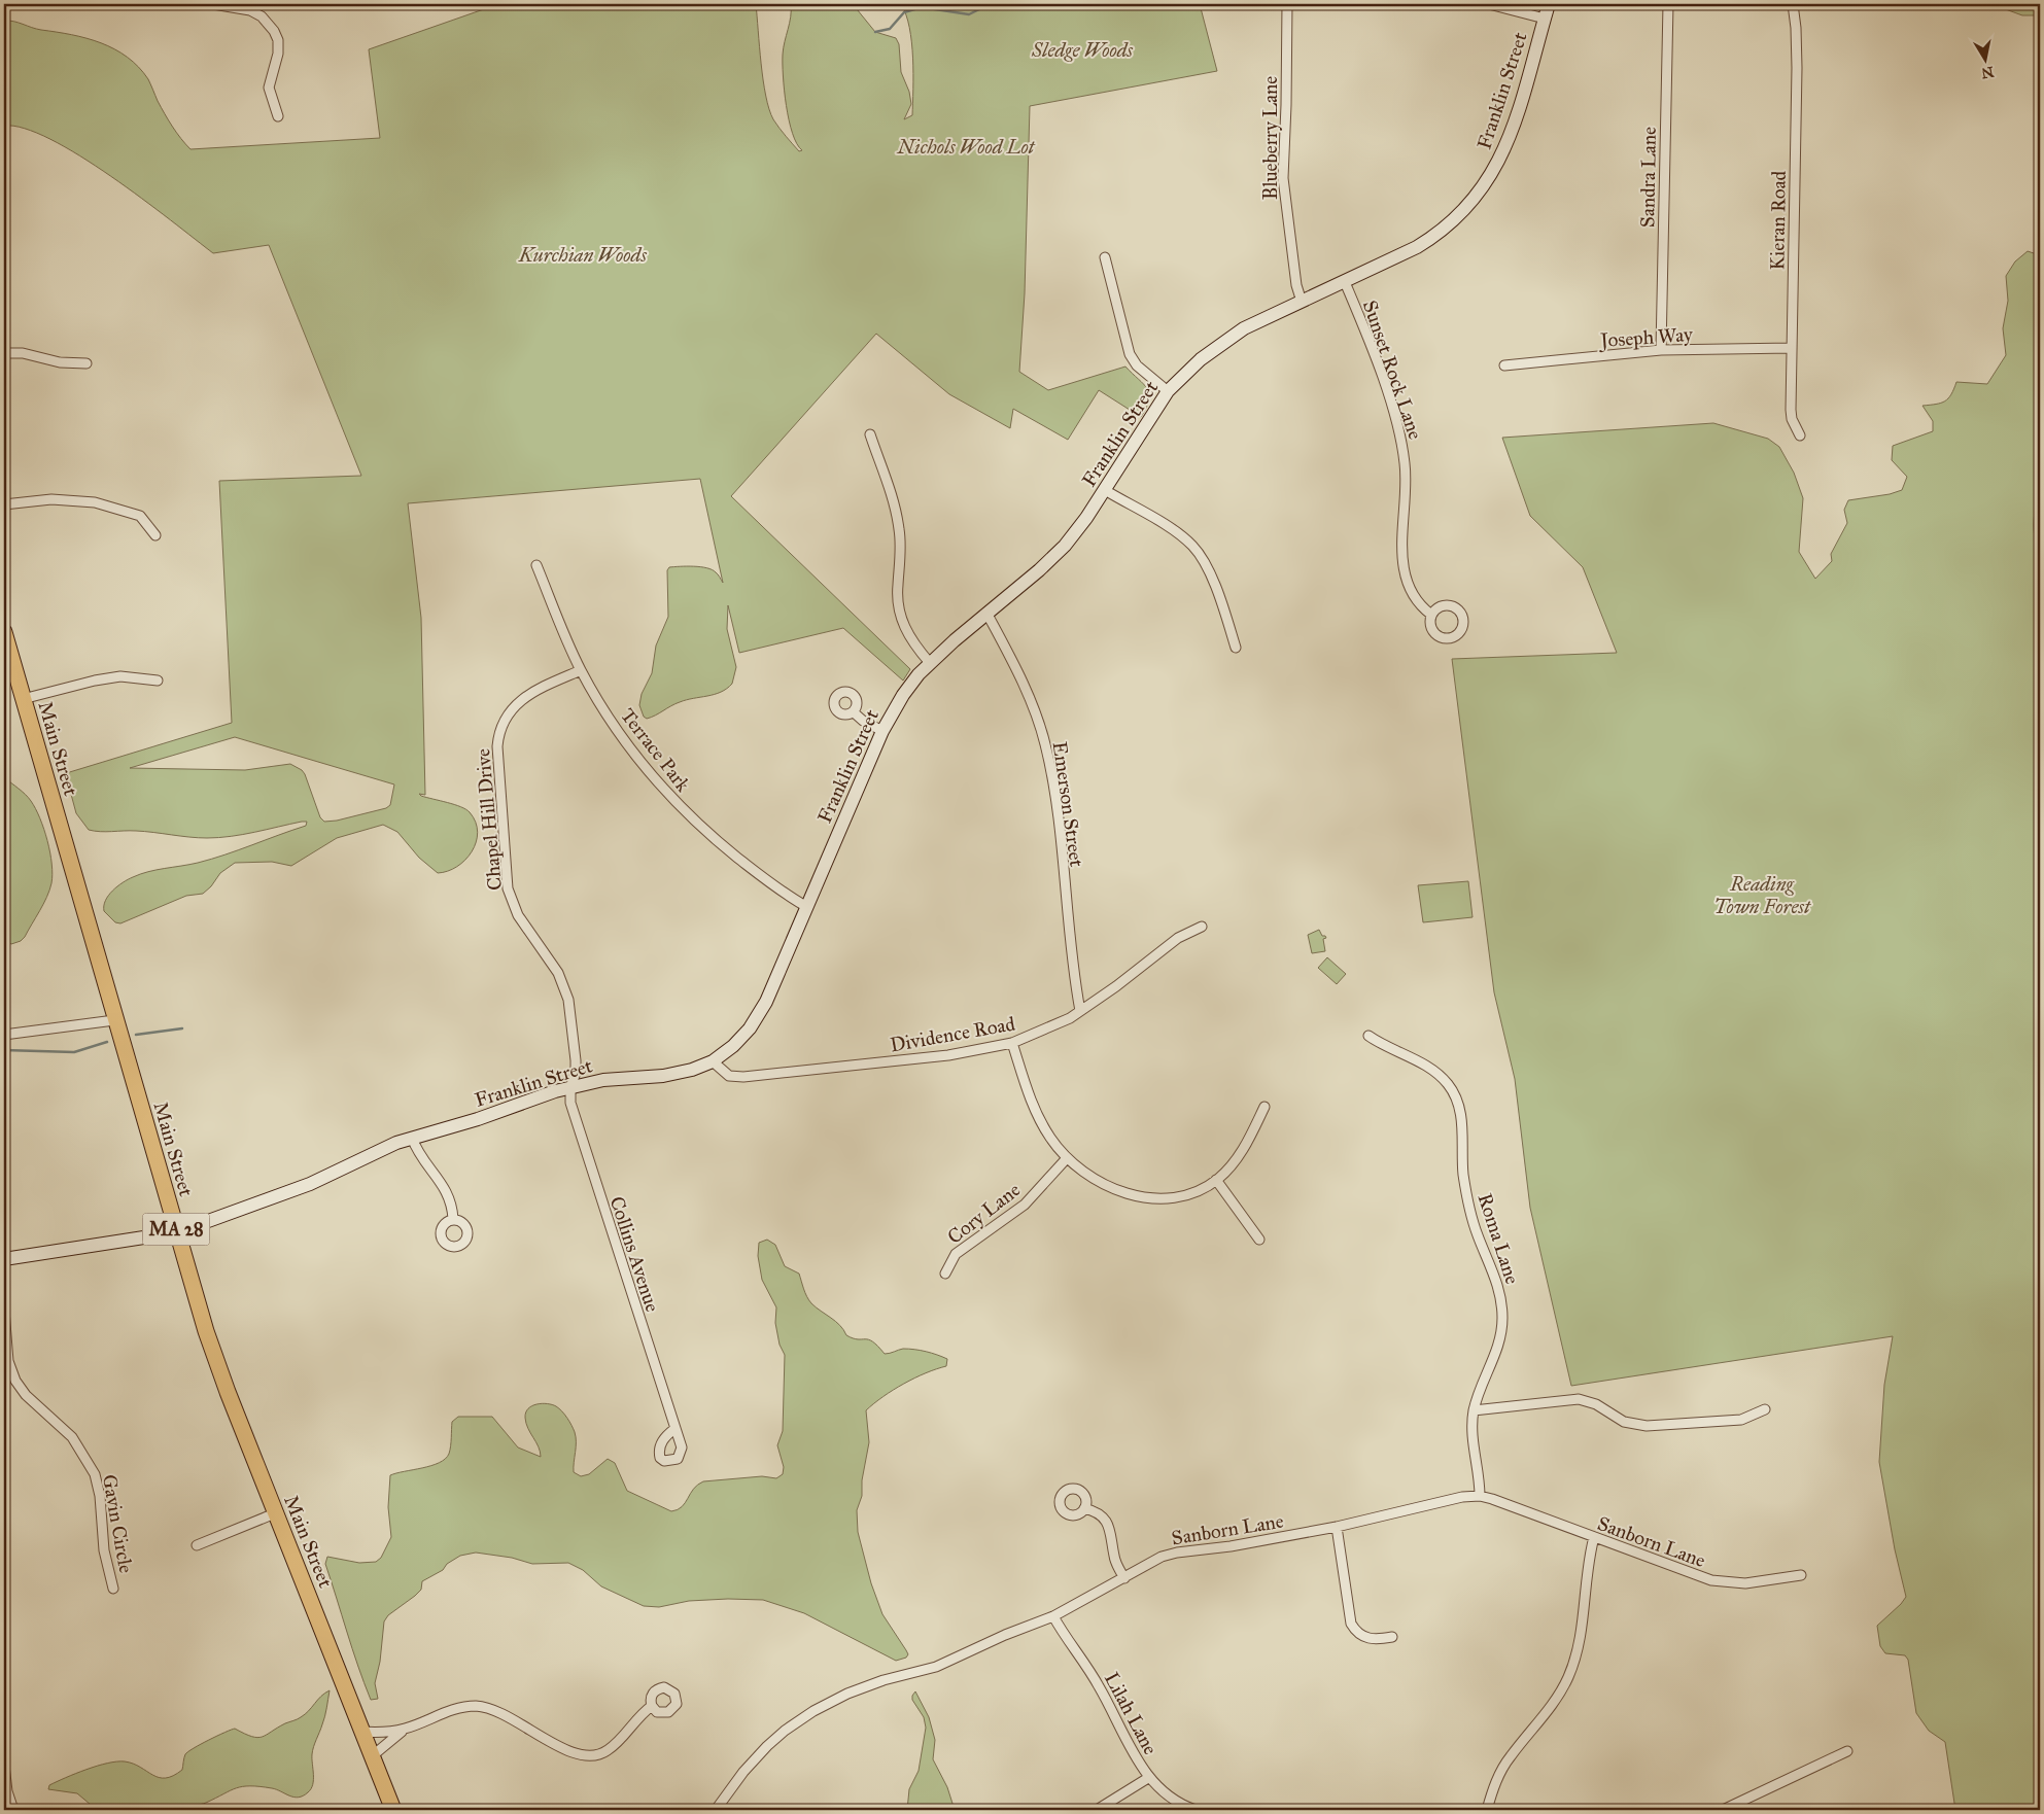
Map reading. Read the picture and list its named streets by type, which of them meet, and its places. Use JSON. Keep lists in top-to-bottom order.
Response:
{
  "streets": {
    "main road": ["Franklin Street", "Main Street", "MA 28"],
    "street": [
      "Blueberry Lane",
      "Sandra Lane",
      "Kieran Road",
      "Joseph Way",
      "Sunset Rock Lane",
      "Terrace Park",
      "Emerson Street",
      "Chapel Hill Drive",
      "Dividence Road",
      "Cory Lane",
      "Roma Lane",
      "Collins Avenue",
      "Gavin Circle",
      "Sanborn Lane",
      "Lilah Lane"
    ]
  },
  "crossings": [
    ["Franklin Street", "Blueberry Lane"],
    ["Franklin Street", "Sunset Rock Lane"],
    ["Franklin Street", "Main Street"],
    ["Franklin Street", "Terrace Park"],
    ["Franklin Street", "Emerson Street"],
    ["Franklin Street", "Chapel Hill Drive"],
    ["Franklin Street", "Dividence Road"],
    ["Franklin Street", "Collins Avenue"],
    ["Sandra Lane", "Joseph Way"],
    ["Kieran Road", "Joseph Way"],
    ["Terrace Park", "Chapel Hill Drive"],
    ["Emerson Street", "Dividence Road"],
    ["Chapel Hill Drive", "Collins Avenue"],
    ["Roma Lane", "Sanborn Lane"],
    ["Sanborn Lane", "Lilah Lane"]
  ],
  "parks": [
    "Sledge Woods",
    "Nichols Wood Lot",
    "Kurchian Woods",
    "Reading Town Forest"
  ],
  "north": "bottom"
}
